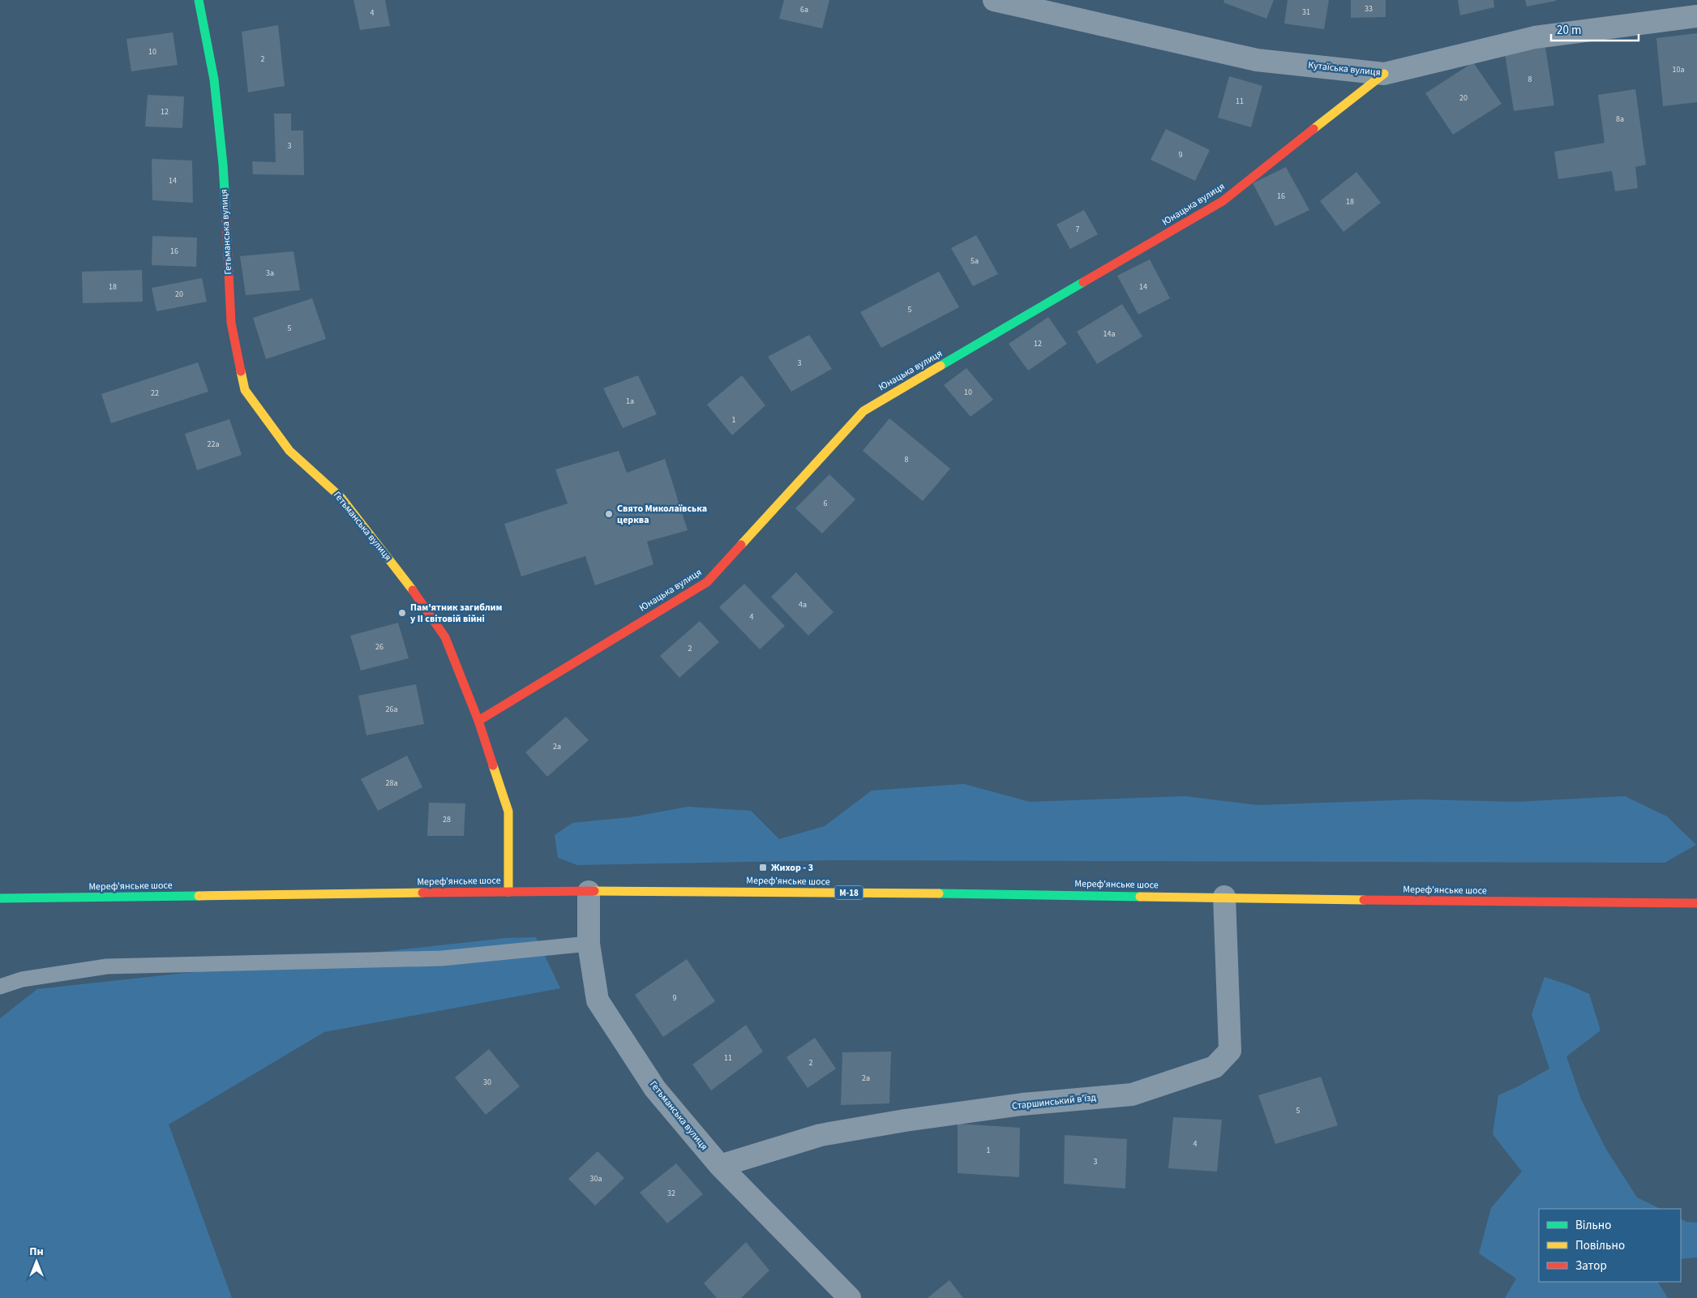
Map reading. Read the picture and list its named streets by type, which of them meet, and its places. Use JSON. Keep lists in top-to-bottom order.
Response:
{
  "streets": {
    "main road": [
      "Юнацька вулиця",
      "Гетьманська вулиця",
      "Мереф'янське шосе",
      "М-18"
    ],
    "street": ["Кутаїська вулиця", "Старшинський в’їзд"]
  },
  "crossings": [
    ["Кутаїська вулиця", "Юнацька вулиця"],
    ["Юнацька вулиця", "Гетьманська вулиця"],
    ["Гетьманська вулиця", "Мереф'янське шосе"],
    ["Гетьманська вулиця", "Старшинський в’їзд"],
    ["Мереф'янське шосе", "Старшинський в’їзд"]
  ],
  "places": {
    "other": ["Свято Миколаївська церква", "Пам'ятник загиблим у II світовій війні"],
    "transit": ["Жихор - 3"]
  },
  "house_numbers": [
    "33",
    "6а",
    "31",
    "4",
    "10",
    "2",
    "10а",
    "8",
    "20",
    "11",
    "12",
    "8а",
    "3",
    "9",
    "14",
    "16",
    "18",
    "7",
    "16",
    "5а",
    "3а",
    "18",
    "14",
    "20",
    "5",
    "5",
    "14а",
    "12",
    "3",
    "10",
    "22",
    "1а",
    "1",
    "22а",
    "8",
    "6",
    "4а",
    "4",
    "26",
    "2",
    "26а",
    "2а",
    "28а",
    "28",
    "9",
    "11",
    "2",
    "2а",
    "30",
    "5",
    "4",
    "1",
    "3",
    "30а",
    "32"
  ],
  "legend": ["Вільно", "Повільно", "Затор"],
  "scale_bar": "20 m",
  "north": "top"
}
